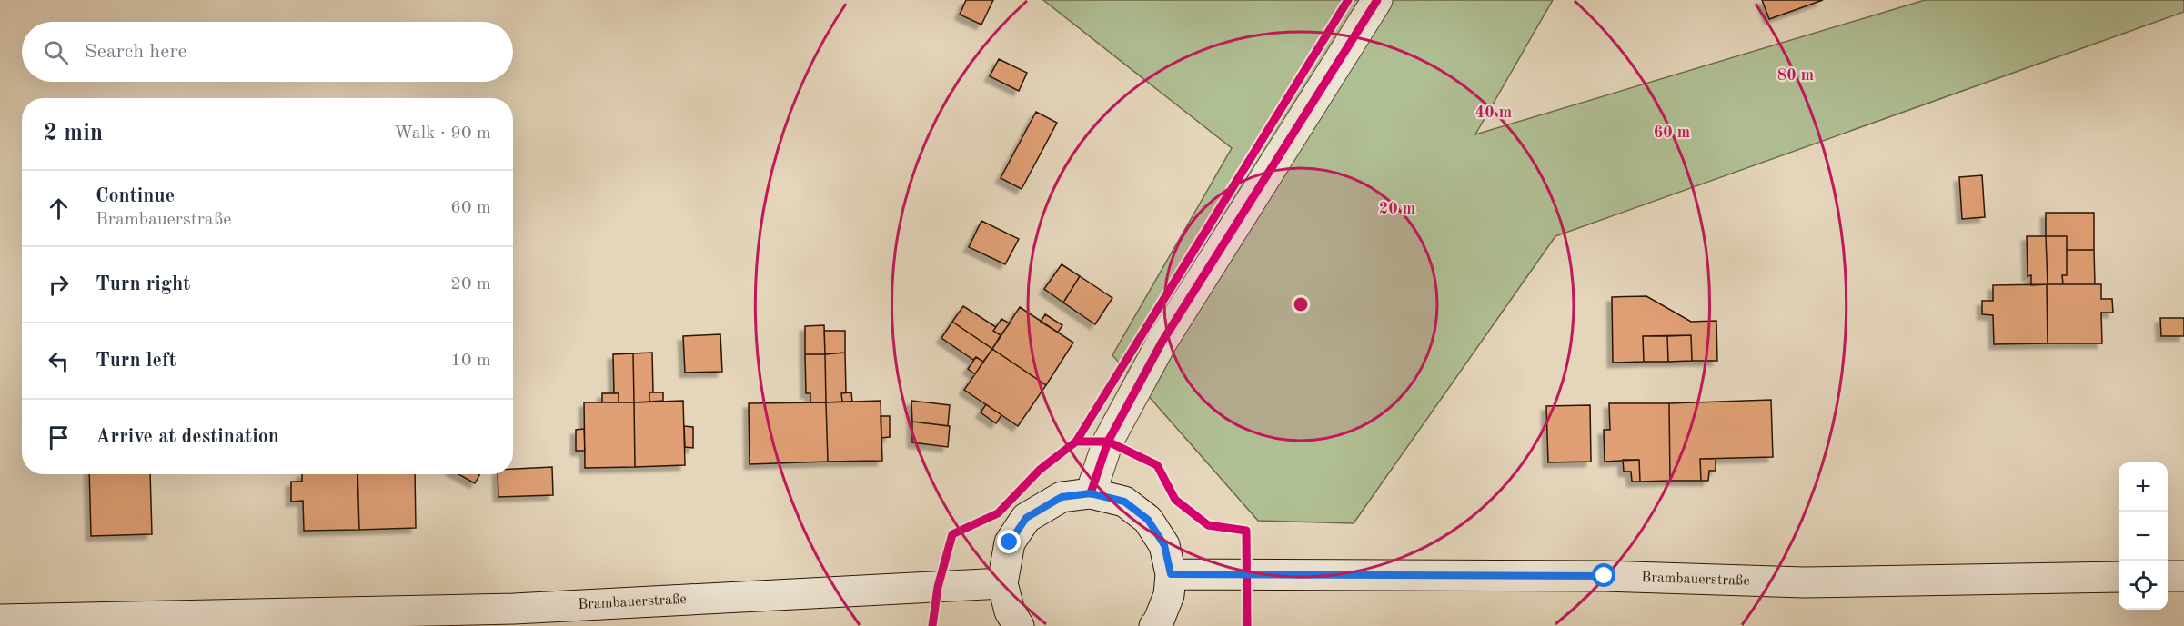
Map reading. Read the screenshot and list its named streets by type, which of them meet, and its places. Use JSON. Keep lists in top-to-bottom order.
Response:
{
  "streets": {
    "main road": ["Brambauerstraße"]
  },
  "page": {
    "search": "Search here",
    "heading": ["2 min", "Walk · 90 m"],
    "list": [
      ["Continue", "Brambauerstraße", "60 m"],
      ["Turn right", "20 m"],
      ["Turn left", "10 m"],
      "Arrive at destination"
    ],
    "map_buttons": ["+", "−"]
  },
  "rings": [
    "80 m",
    "40 m",
    "60 m",
    "20 m"
  ]
}
